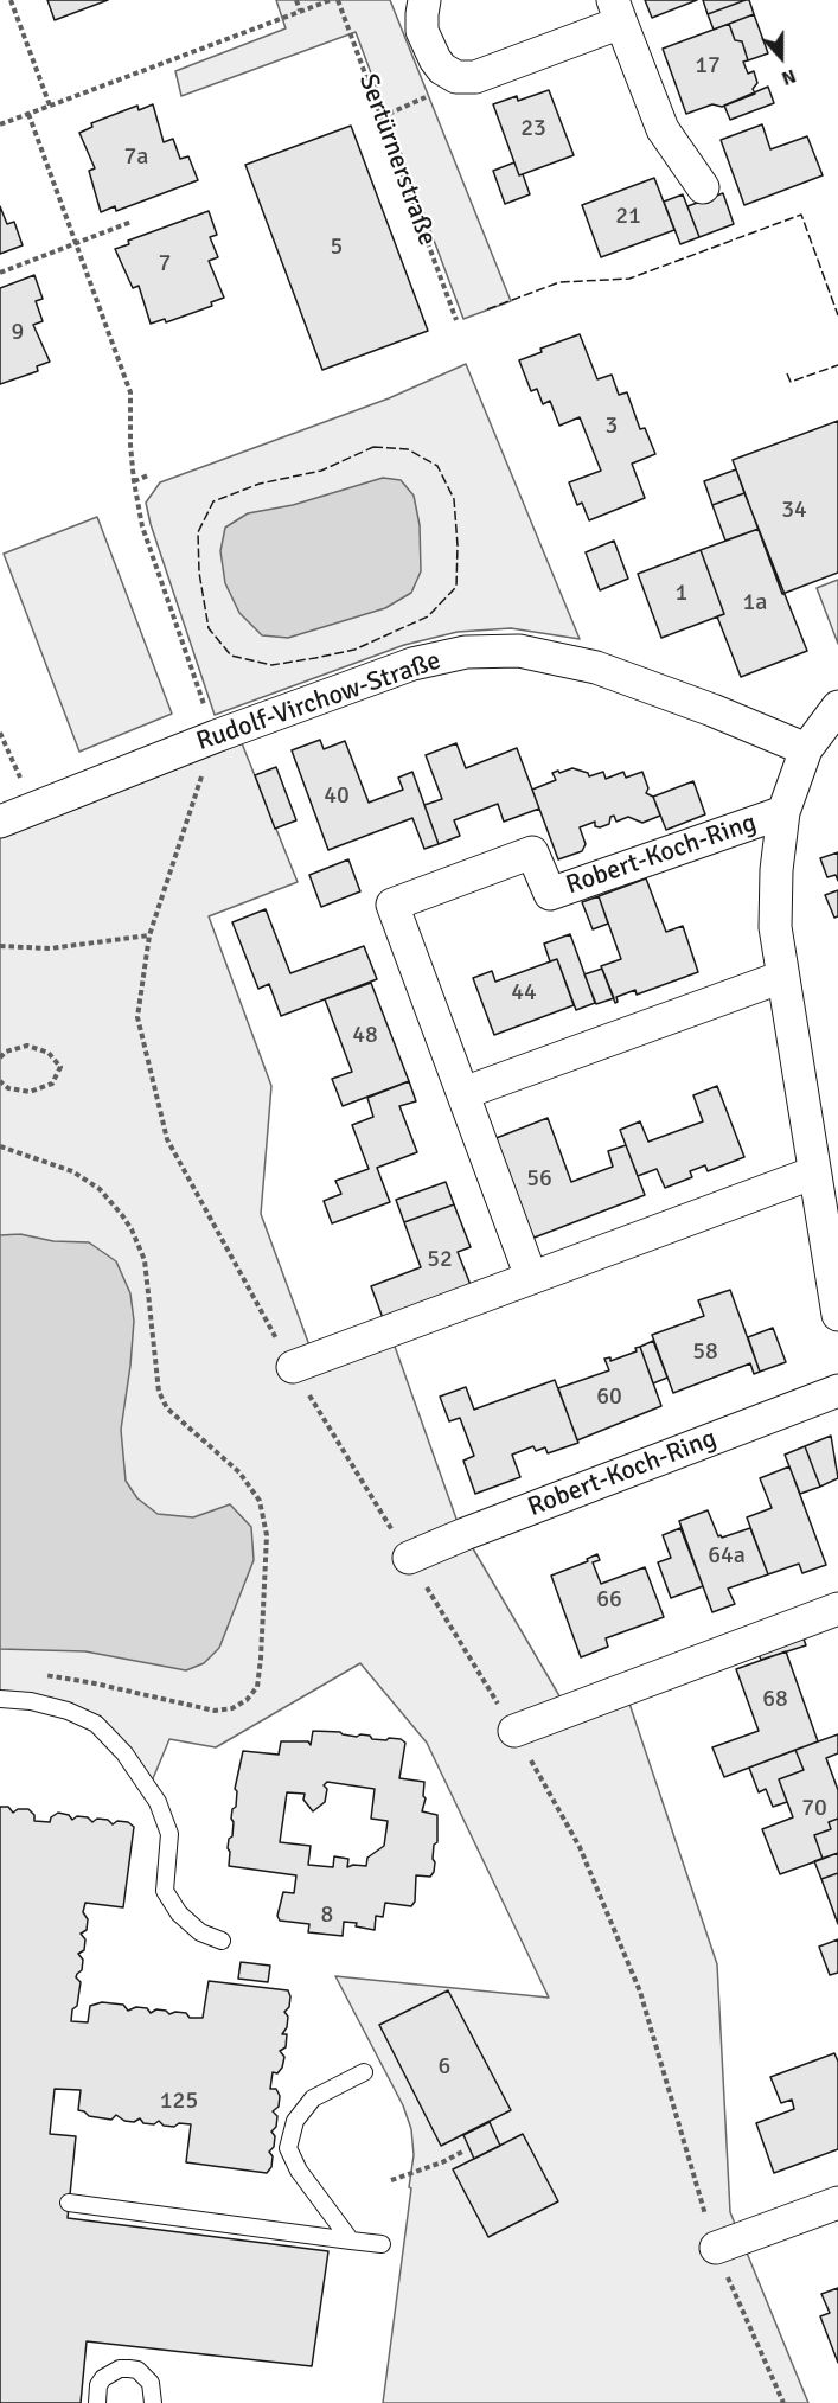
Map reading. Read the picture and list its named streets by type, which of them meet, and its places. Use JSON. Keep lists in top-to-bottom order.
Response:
{
  "streets": {
    "street": ["Rudolf-Virchow-Straße", "Robert-Koch-Ring"],
    "path": ["Sertürnerstraße"]
  },
  "crossings": [
    ["Rudolf-Virchow-Straße", "Robert-Koch-Ring"]
  ],
  "house_numbers": [
    "17",
    "23",
    "7a",
    "21",
    "5",
    "7",
    "9",
    "3",
    "34",
    "1",
    "1a",
    "40",
    "44",
    "48",
    "56",
    "52",
    "58",
    "60",
    "64a",
    "66",
    "68",
    "70",
    "8",
    "6",
    "125"
  ],
  "north": "bottom"
}
